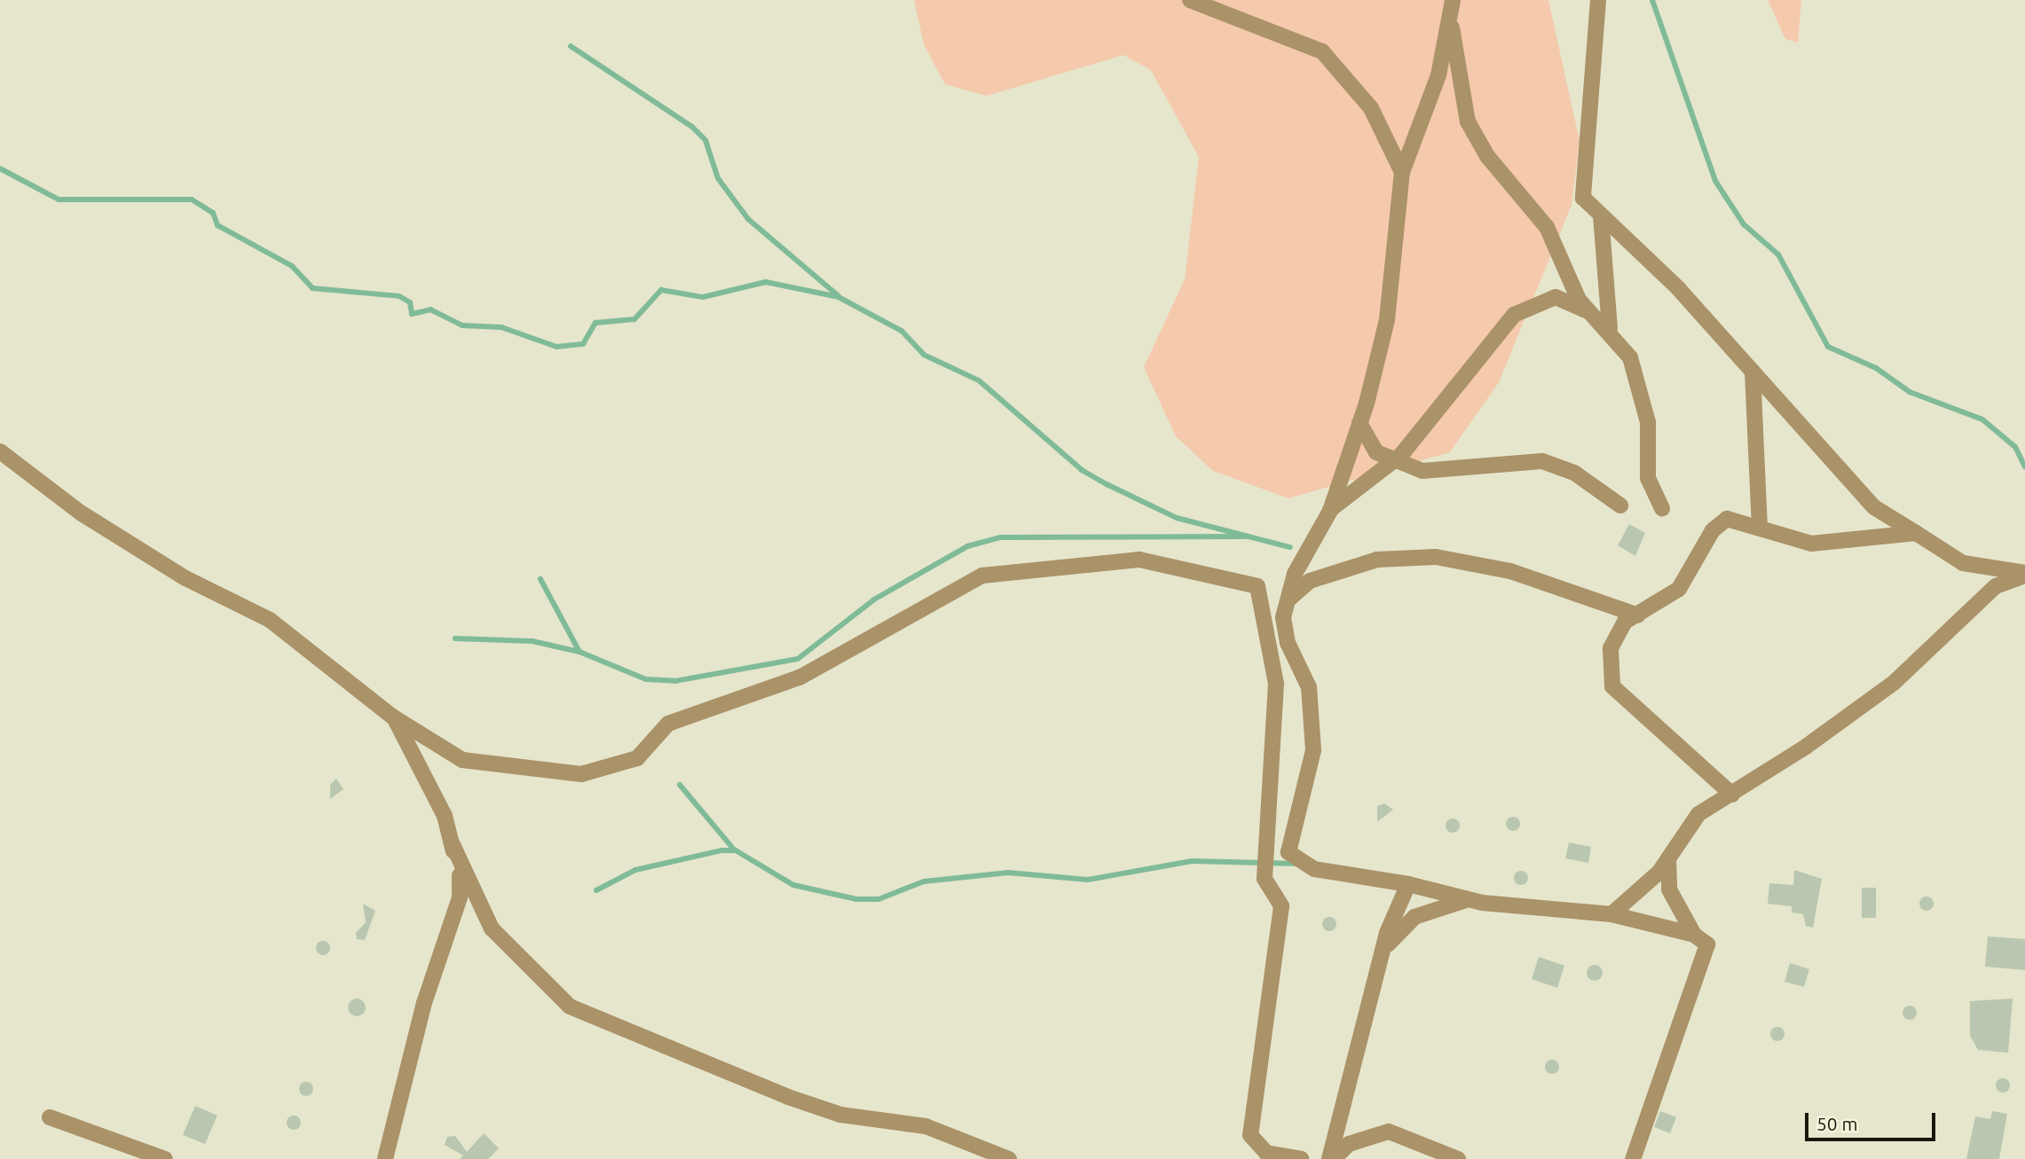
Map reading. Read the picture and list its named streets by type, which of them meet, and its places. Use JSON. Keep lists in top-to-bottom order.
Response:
{
  "scale_bar": "50 m"
}
